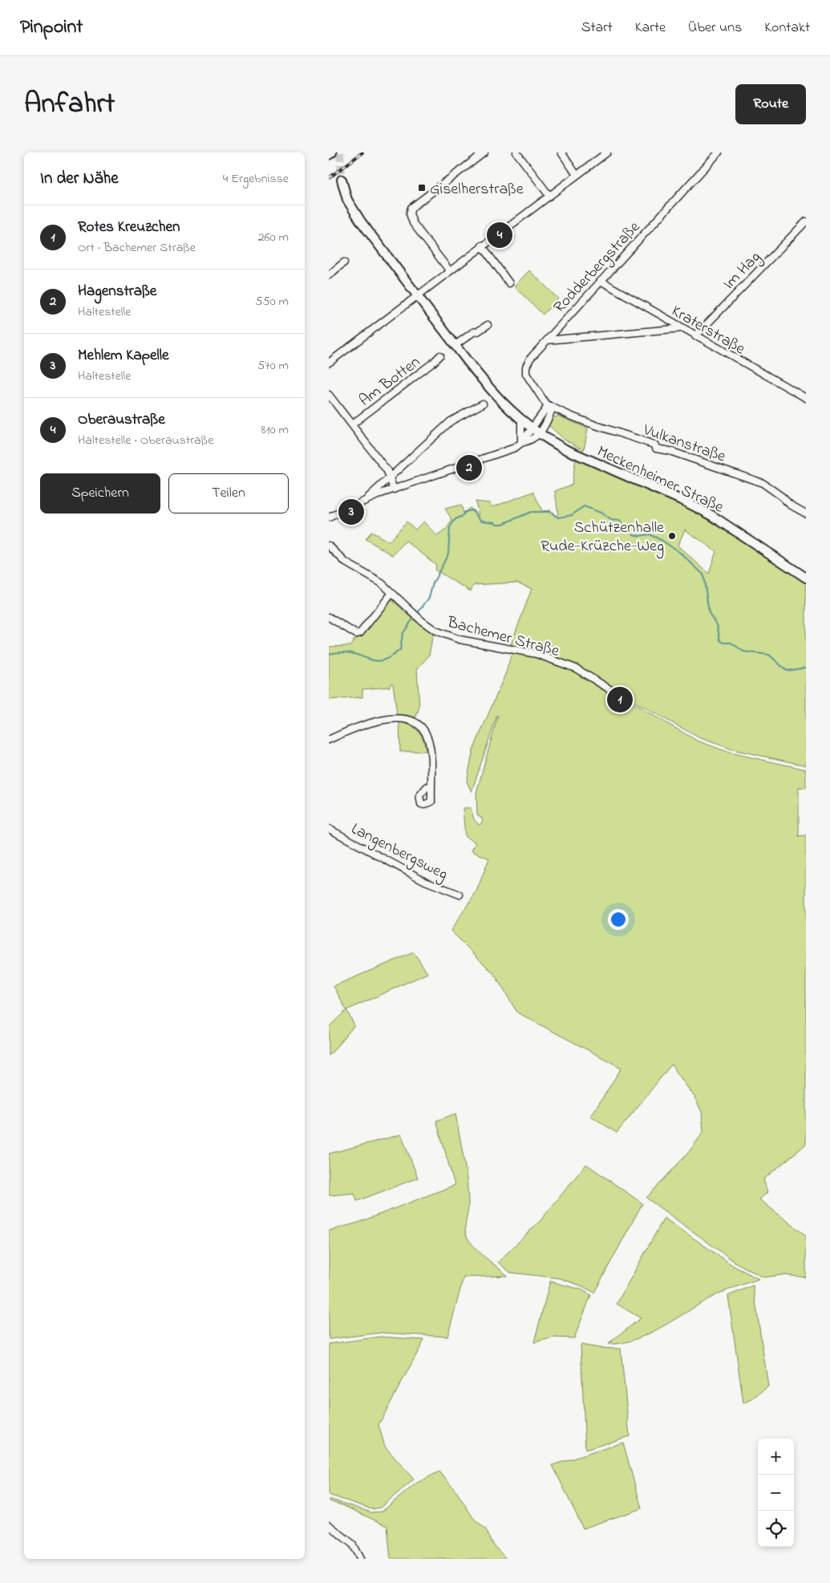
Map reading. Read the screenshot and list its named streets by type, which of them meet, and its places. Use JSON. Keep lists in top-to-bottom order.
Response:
{
  "streets": {
    "main road": ["Meckenheimer Straße"],
    "street": [
      "Rodderbergstraße",
      "Im Hag",
      "Kraterstraße",
      "Am Botten",
      "Vulkanstraße",
      "Bachemer Straße",
      "Langenbergsweg"
    ]
  },
  "crossings": [
    ["Rodderbergstraße", "Kraterstraße"],
    ["Rodderbergstraße", "Vulkanstraße"],
    ["Im Hag", "Kraterstraße"]
  ],
  "places": {
    "transit": ["Giselherstraße"],
    "other": ["Schützenhalle Rude-Krüzche-Weg"]
  },
  "page": {
    "header": "Pinpoint",
    "nav": [
      "Start",
      "Karte",
      "Über uns",
      "Kontakt"
    ],
    "title": "Anfahrt",
    "buttons": [
      "Route",
      ["Speichern", "Teilen"]
    ],
    "heading": ["In der Nähe", "4 Ergebnisse"],
    "list": [
      {
        "mark": "1",
        "name": "Rotes Kreuzchen",
        "note": "Ort · Bachemer Straße",
        "value": "260 m"
      },
      {
        "mark": "2",
        "name": "Hagenstraße",
        "note": "Haltestelle",
        "value": "550 m"
      },
      {
        "mark": "3",
        "name": "Mehlem Kapelle",
        "note": "Haltestelle",
        "value": "570 m"
      },
      {
        "mark": "4",
        "name": "Oberaustraße",
        "note": "Haltestelle · Oberaustraße",
        "value": "810 m"
      }
    ],
    "pins": [
      "4",
      "2",
      "3",
      "1"
    ],
    "map_buttons": ["+", "−"]
  }
}
